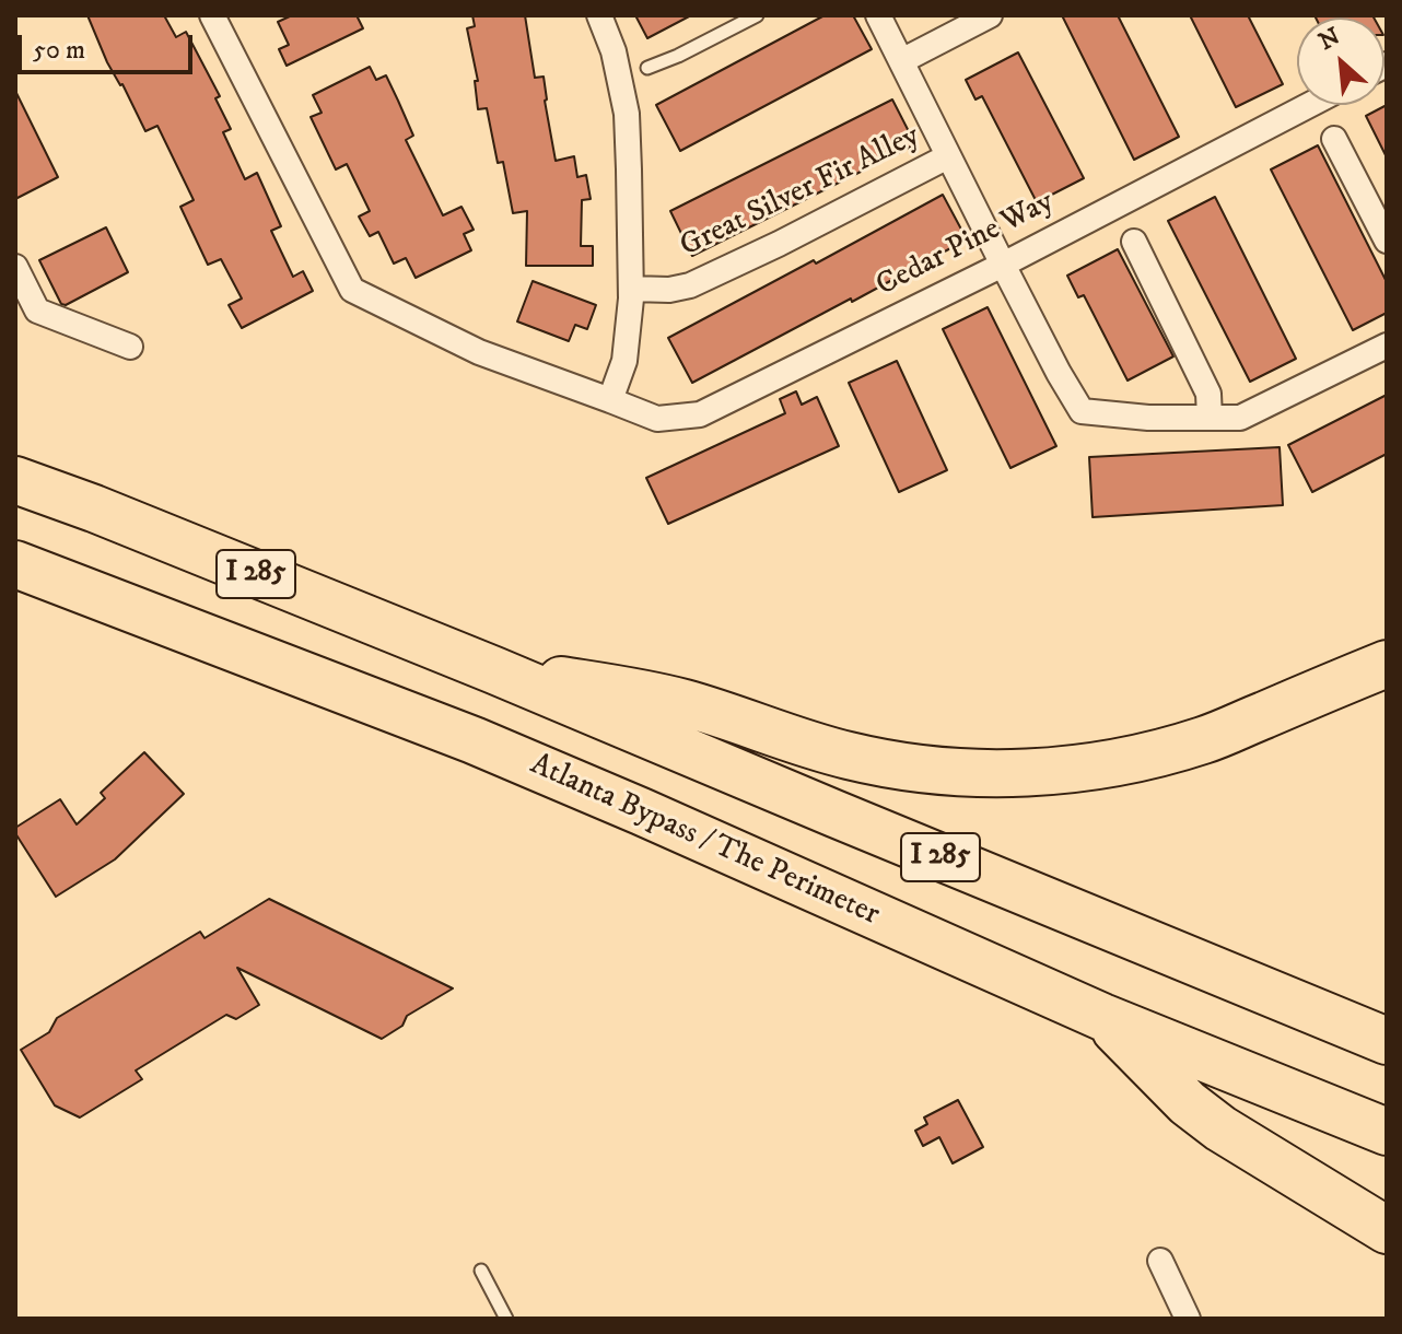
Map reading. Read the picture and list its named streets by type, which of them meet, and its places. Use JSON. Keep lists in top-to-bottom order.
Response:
{
  "streets": {
    "highway": ["I 285", "Atlanta Bypass / The Perimeter"],
    "street": ["Great Silver Fir Alley", "Cedar Pine Way"]
  },
  "scale_bar": "50 m",
  "north": "top left"
}
